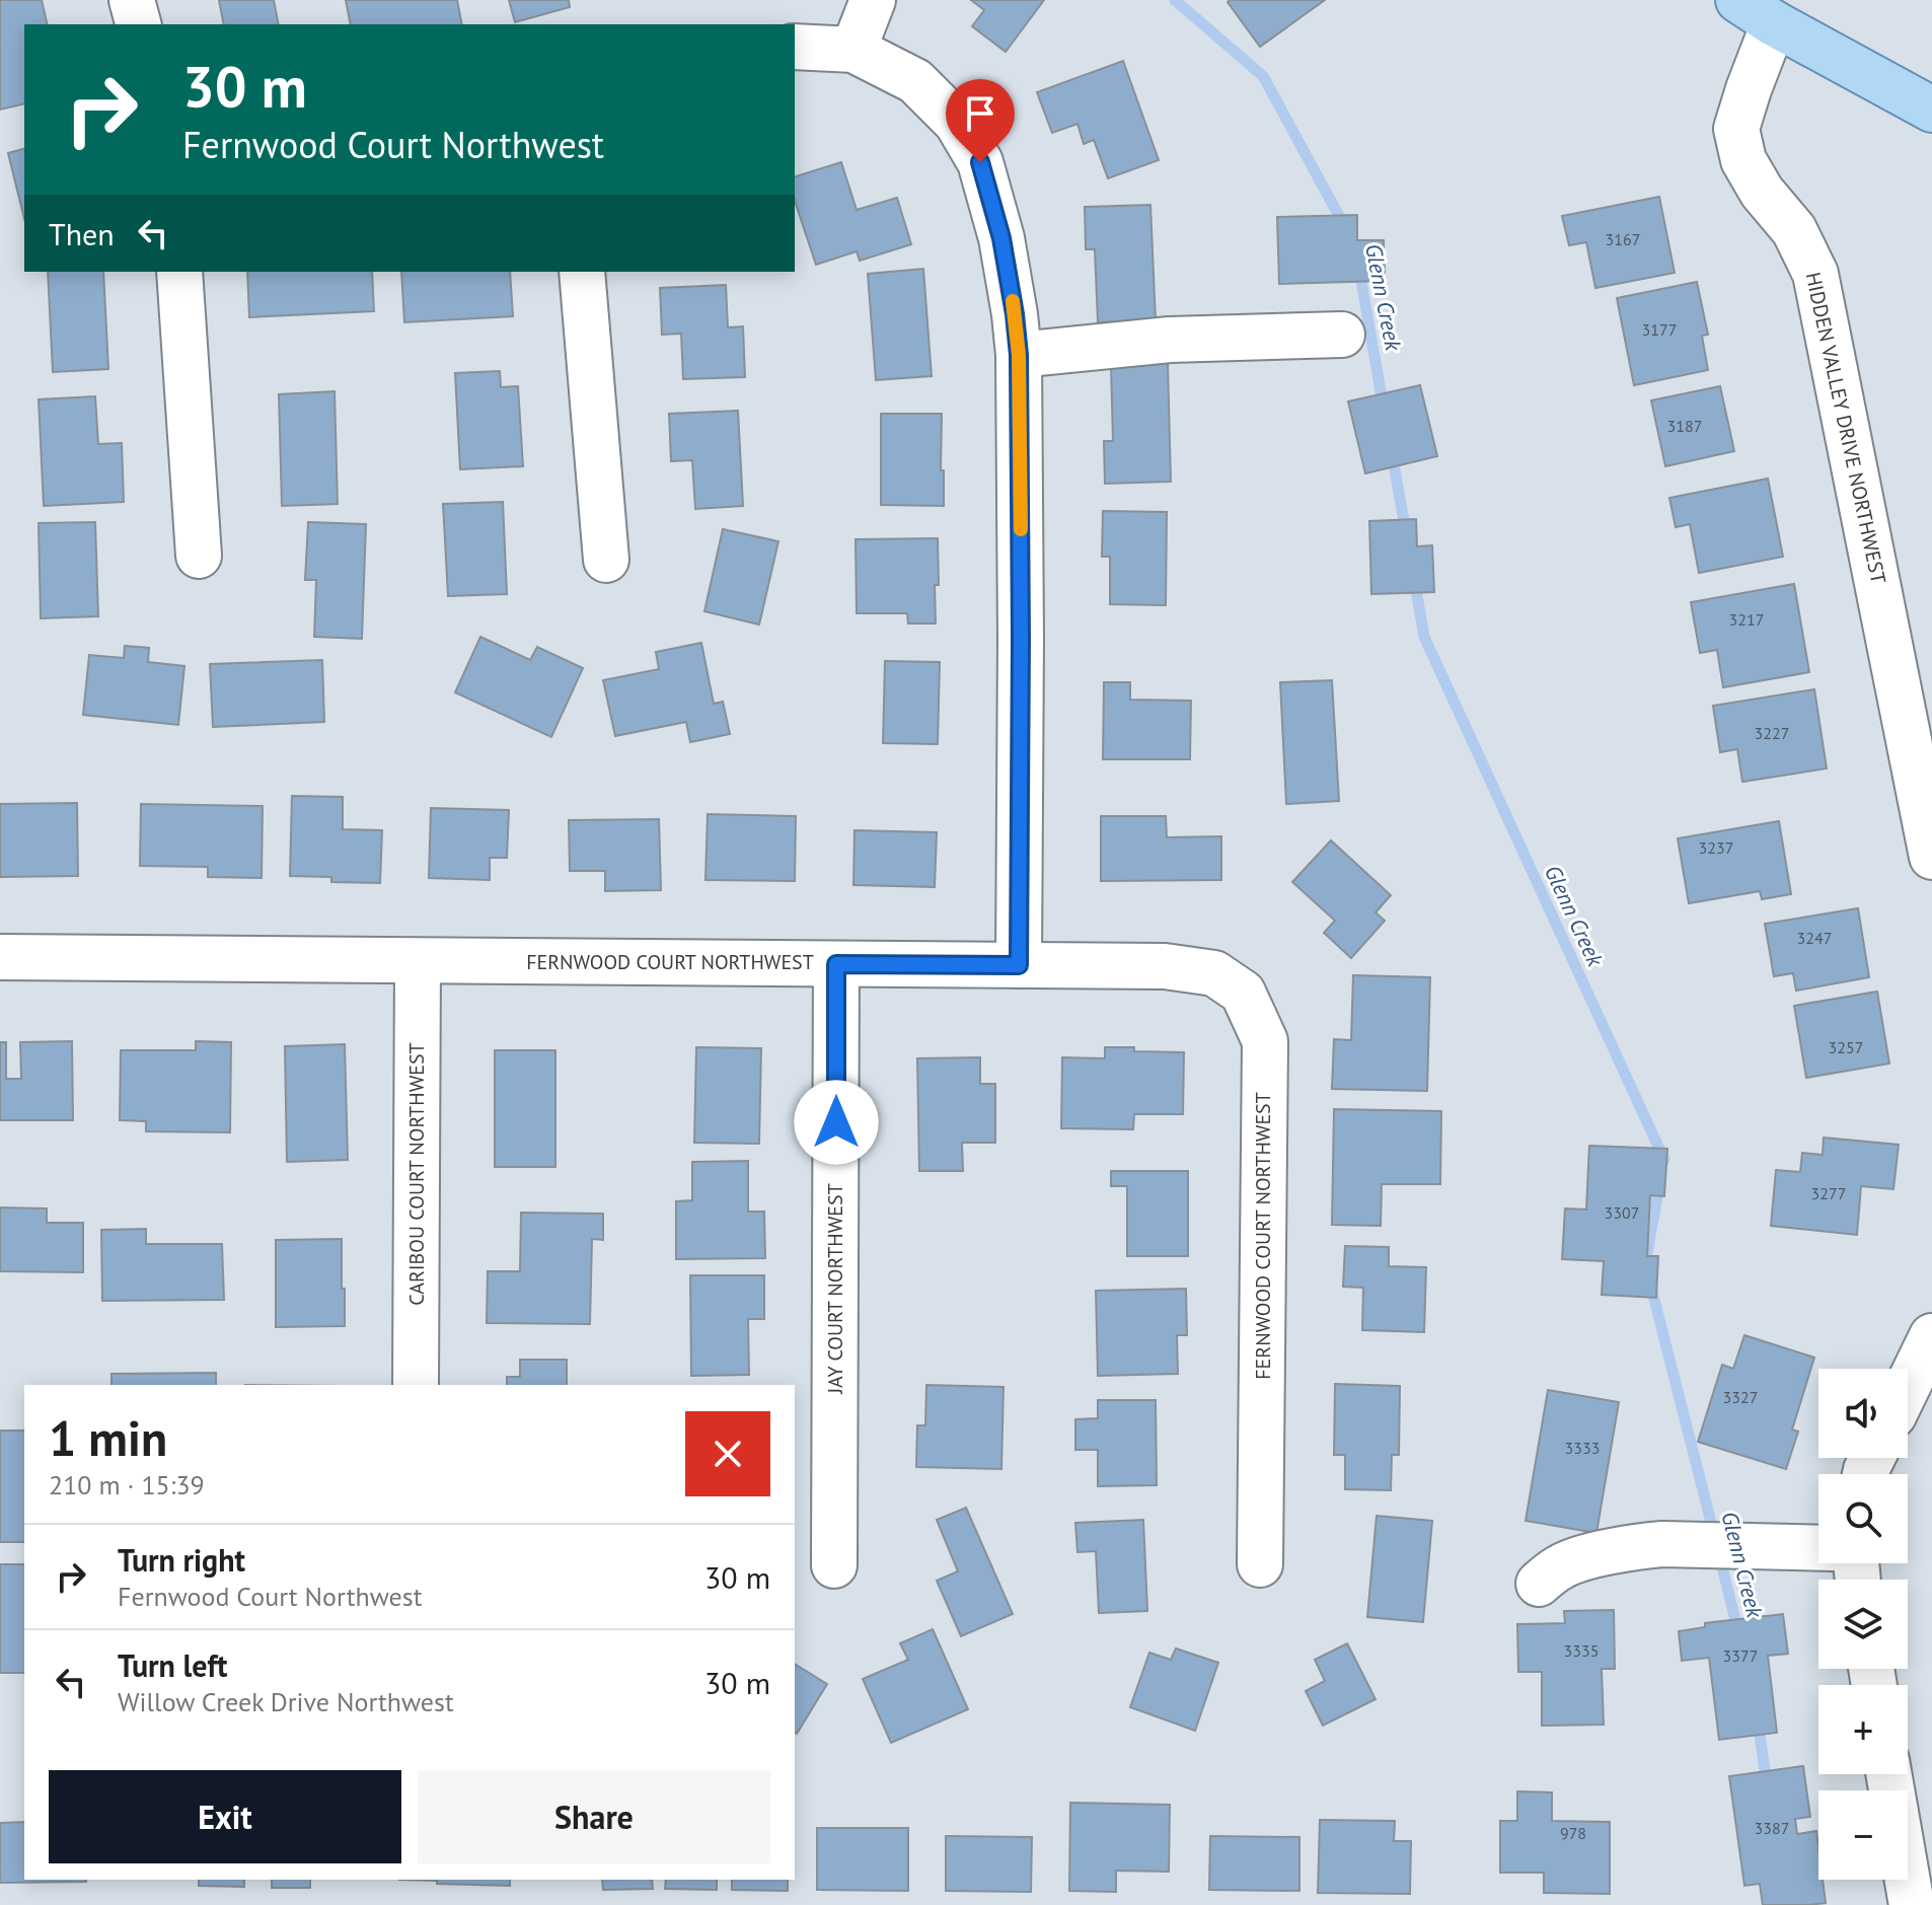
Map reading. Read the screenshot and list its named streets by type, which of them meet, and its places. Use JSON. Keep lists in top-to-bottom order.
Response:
{
  "streets": {
    "street": [
      "HIDDEN VALLEY DRIVE NORTHWEST",
      "FERNWOOD COURT NORTHWEST",
      "CARIBOU COURT NORTHWEST",
      "JAY COURT NORTHWEST"
    ]
  },
  "crossings": [
    ["FERNWOOD COURT NORTHWEST", "CARIBOU COURT NORTHWEST"],
    ["FERNWOOD COURT NORTHWEST", "JAY COURT NORTHWEST"]
  ],
  "water": ["Glenn Creek"],
  "house_numbers": [
    "3167",
    "3177",
    "3187",
    "3217",
    "3227",
    "3237",
    "3247",
    "3257",
    "3277",
    "3307",
    "3327",
    "3333",
    "3335",
    "3377",
    "3387",
    "978"
  ],
  "page": {
    "turn": ["30 m", "Fernwood Court Northwest"],
    "then": "Then",
    "map_buttons": ["+", "−"],
    "heading": ["1 min", "210 m · 15:39"],
    "list": [
      {
        "name": "Turn right",
        "note": "Fernwood Court Northwest",
        "value": "30 m"
      },
      {
        "name": "Turn left",
        "note": "Willow Creek Drive Northwest",
        "value": "30 m"
      }
    ],
    "buttons": ["Exit", "Share"]
  }
}
